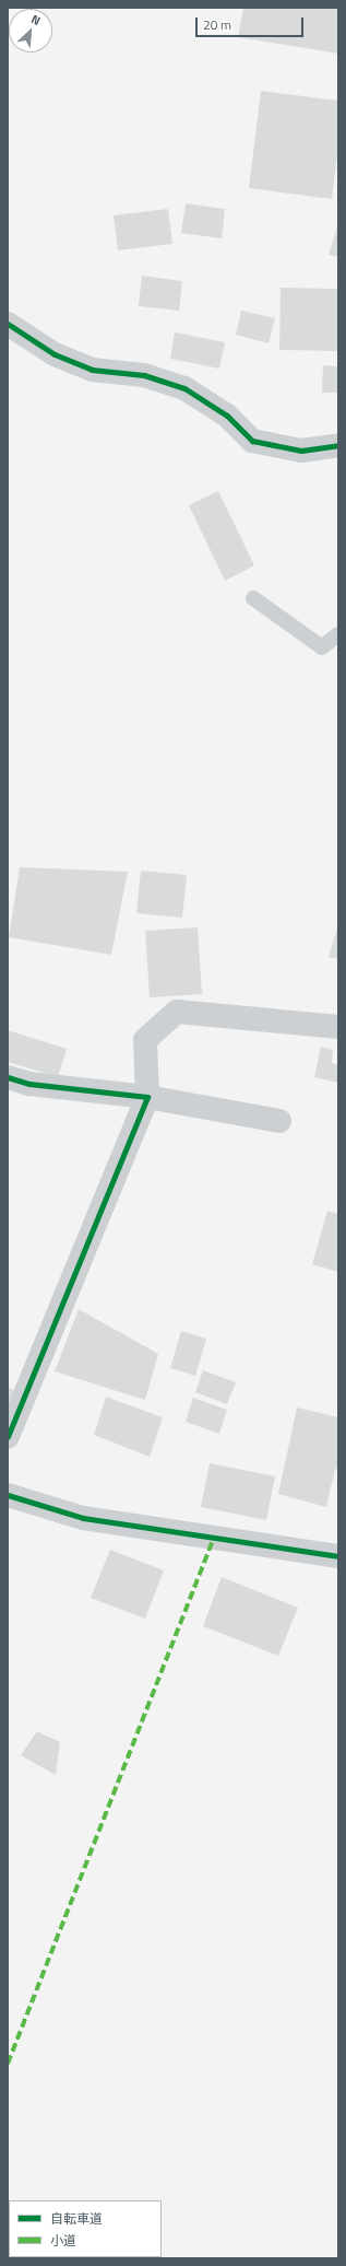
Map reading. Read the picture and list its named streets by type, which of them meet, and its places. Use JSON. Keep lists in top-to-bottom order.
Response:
{
  "legend": ["自転車道", "小道"],
  "scale_bar": "20 m",
  "north": "top right"
}
